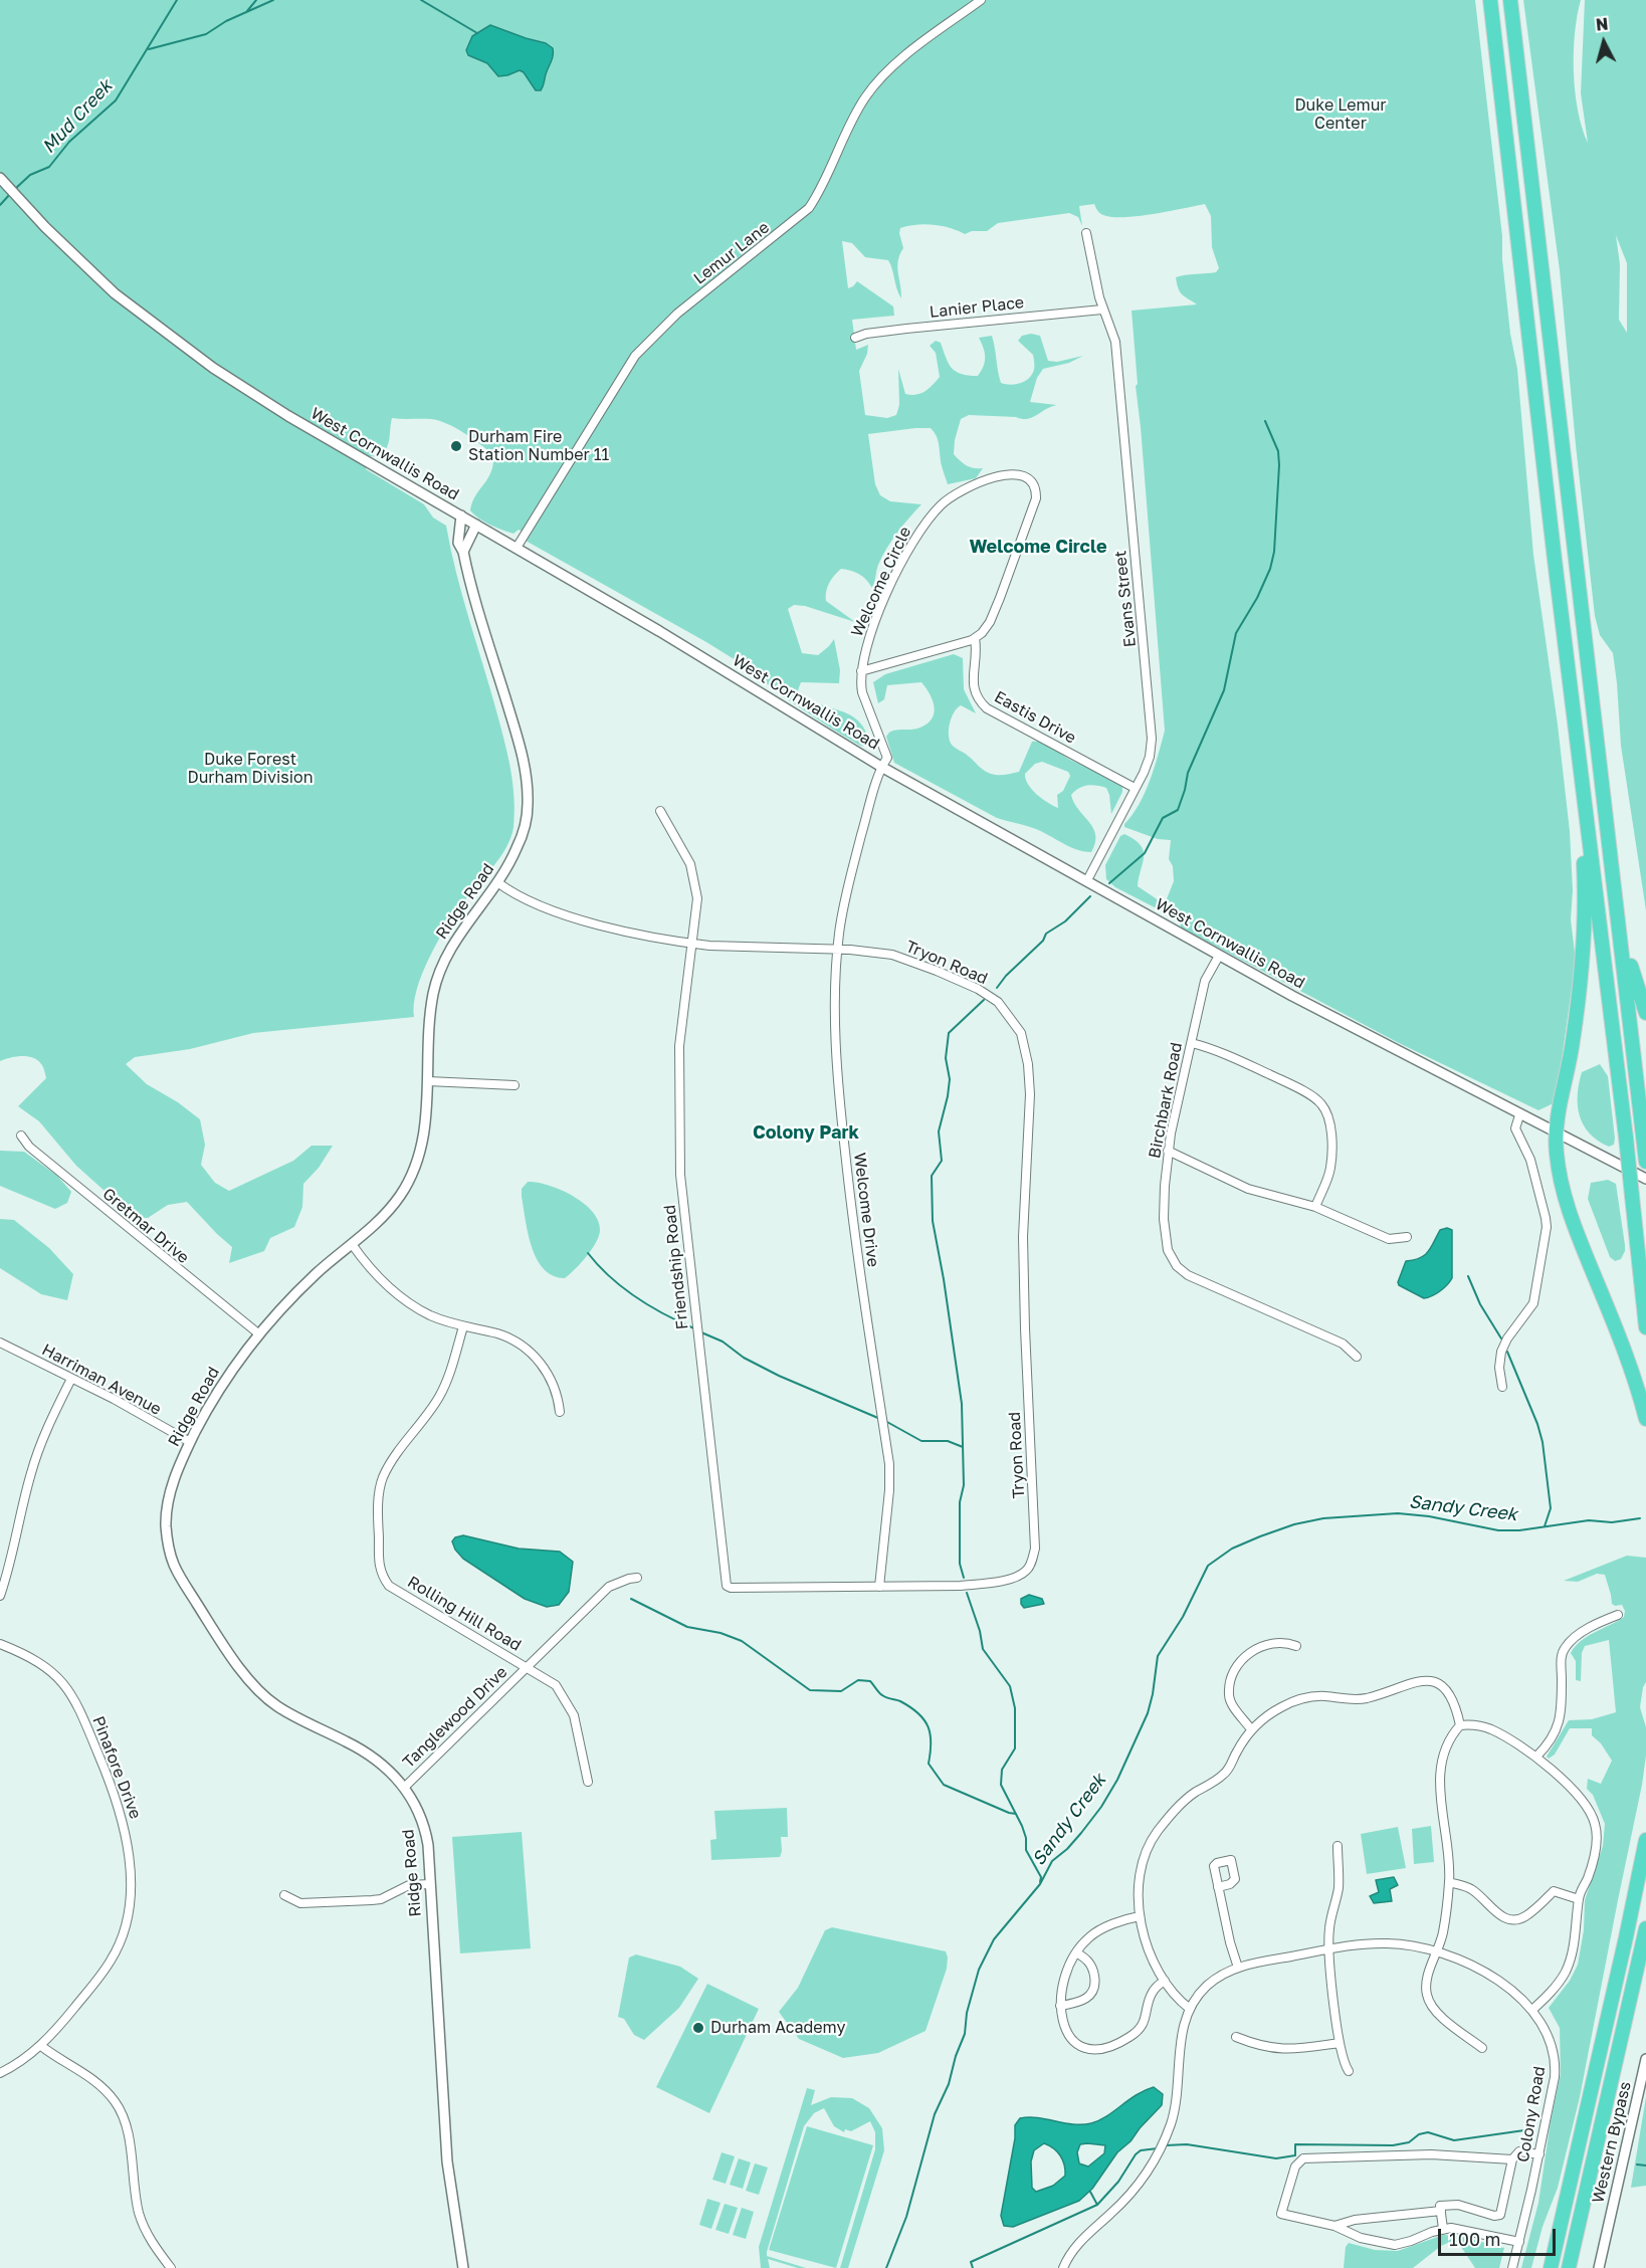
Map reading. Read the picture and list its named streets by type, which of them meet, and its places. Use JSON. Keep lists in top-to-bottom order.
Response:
{
  "streets": {
    "street": [
      "Lemur Lane",
      "Lanier Place",
      "West Cornwallis Road",
      "Welcome Circle",
      "Evans Street",
      "Eastis Drive",
      "Ridge Road",
      "Tryon Road",
      "Birchbark Road",
      "Welcome Drive",
      "Gretmar Drive",
      "Friendship Road",
      "Harriman Avenue",
      "Rolling Hill Road",
      "Tanglewood Drive",
      "Pinafore Drive",
      "Colony Road",
      "Western Bypass"
    ]
  },
  "crossings": [
    ["Lemur Lane", "West Cornwallis Road"],
    ["Lanier Place", "Evans Street"],
    ["West Cornwallis Road", "Welcome Circle"],
    ["West Cornwallis Road", "Evans Street"],
    ["West Cornwallis Road", "Ridge Road"],
    ["West Cornwallis Road", "Birchbark Road"],
    ["West Cornwallis Road", "Welcome Drive"],
    ["Welcome Circle", "Eastis Drive"],
    ["Welcome Circle", "Welcome Drive"],
    ["Evans Street", "Eastis Drive"],
    ["Ridge Road", "Tryon Road"],
    ["Ridge Road", "Gretmar Drive"],
    ["Ridge Road", "Harriman Avenue"],
    ["Ridge Road", "Tanglewood Drive"],
    ["Tryon Road", "Welcome Drive"],
    ["Tryon Road", "Friendship Road"],
    ["Welcome Drive", "Friendship Road"],
    ["Rolling Hill Road", "Tanglewood Drive"]
  ],
  "districts": ["Welcome Circle", "Colony Park"],
  "water": ["Mud Creek", "Sandy Creek"],
  "parks": ["Duke Lemur Center", "Duke Forest Durham Division"],
  "places": ["Durham Fire Station Number 11", "Durham Academy"],
  "scale_bar": "100 m",
  "north": "top"
}
